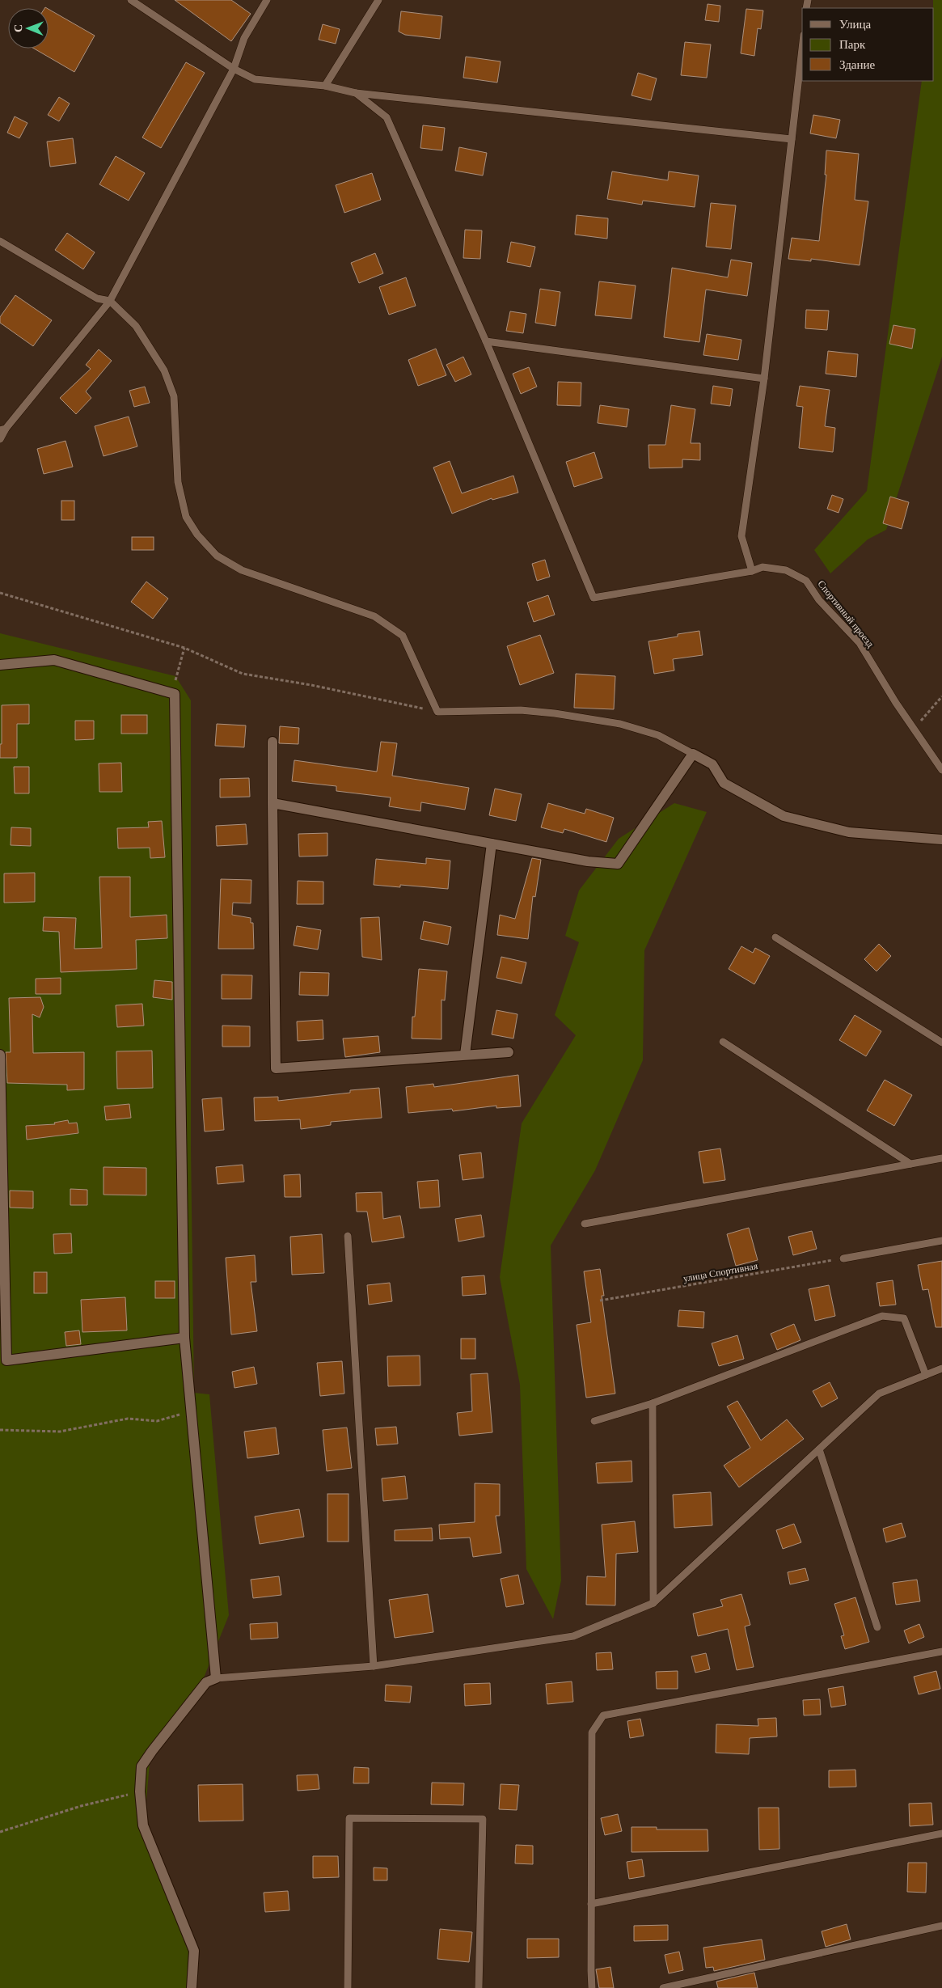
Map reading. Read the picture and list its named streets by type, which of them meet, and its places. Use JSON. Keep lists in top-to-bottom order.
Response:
{
  "streets": {
    "lane": ["Спортивный проезд"],
    "path": ["улица Спортивная"]
  },
  "legend": ["Улица", "Парк", "Здание"],
  "north": "left"
}
